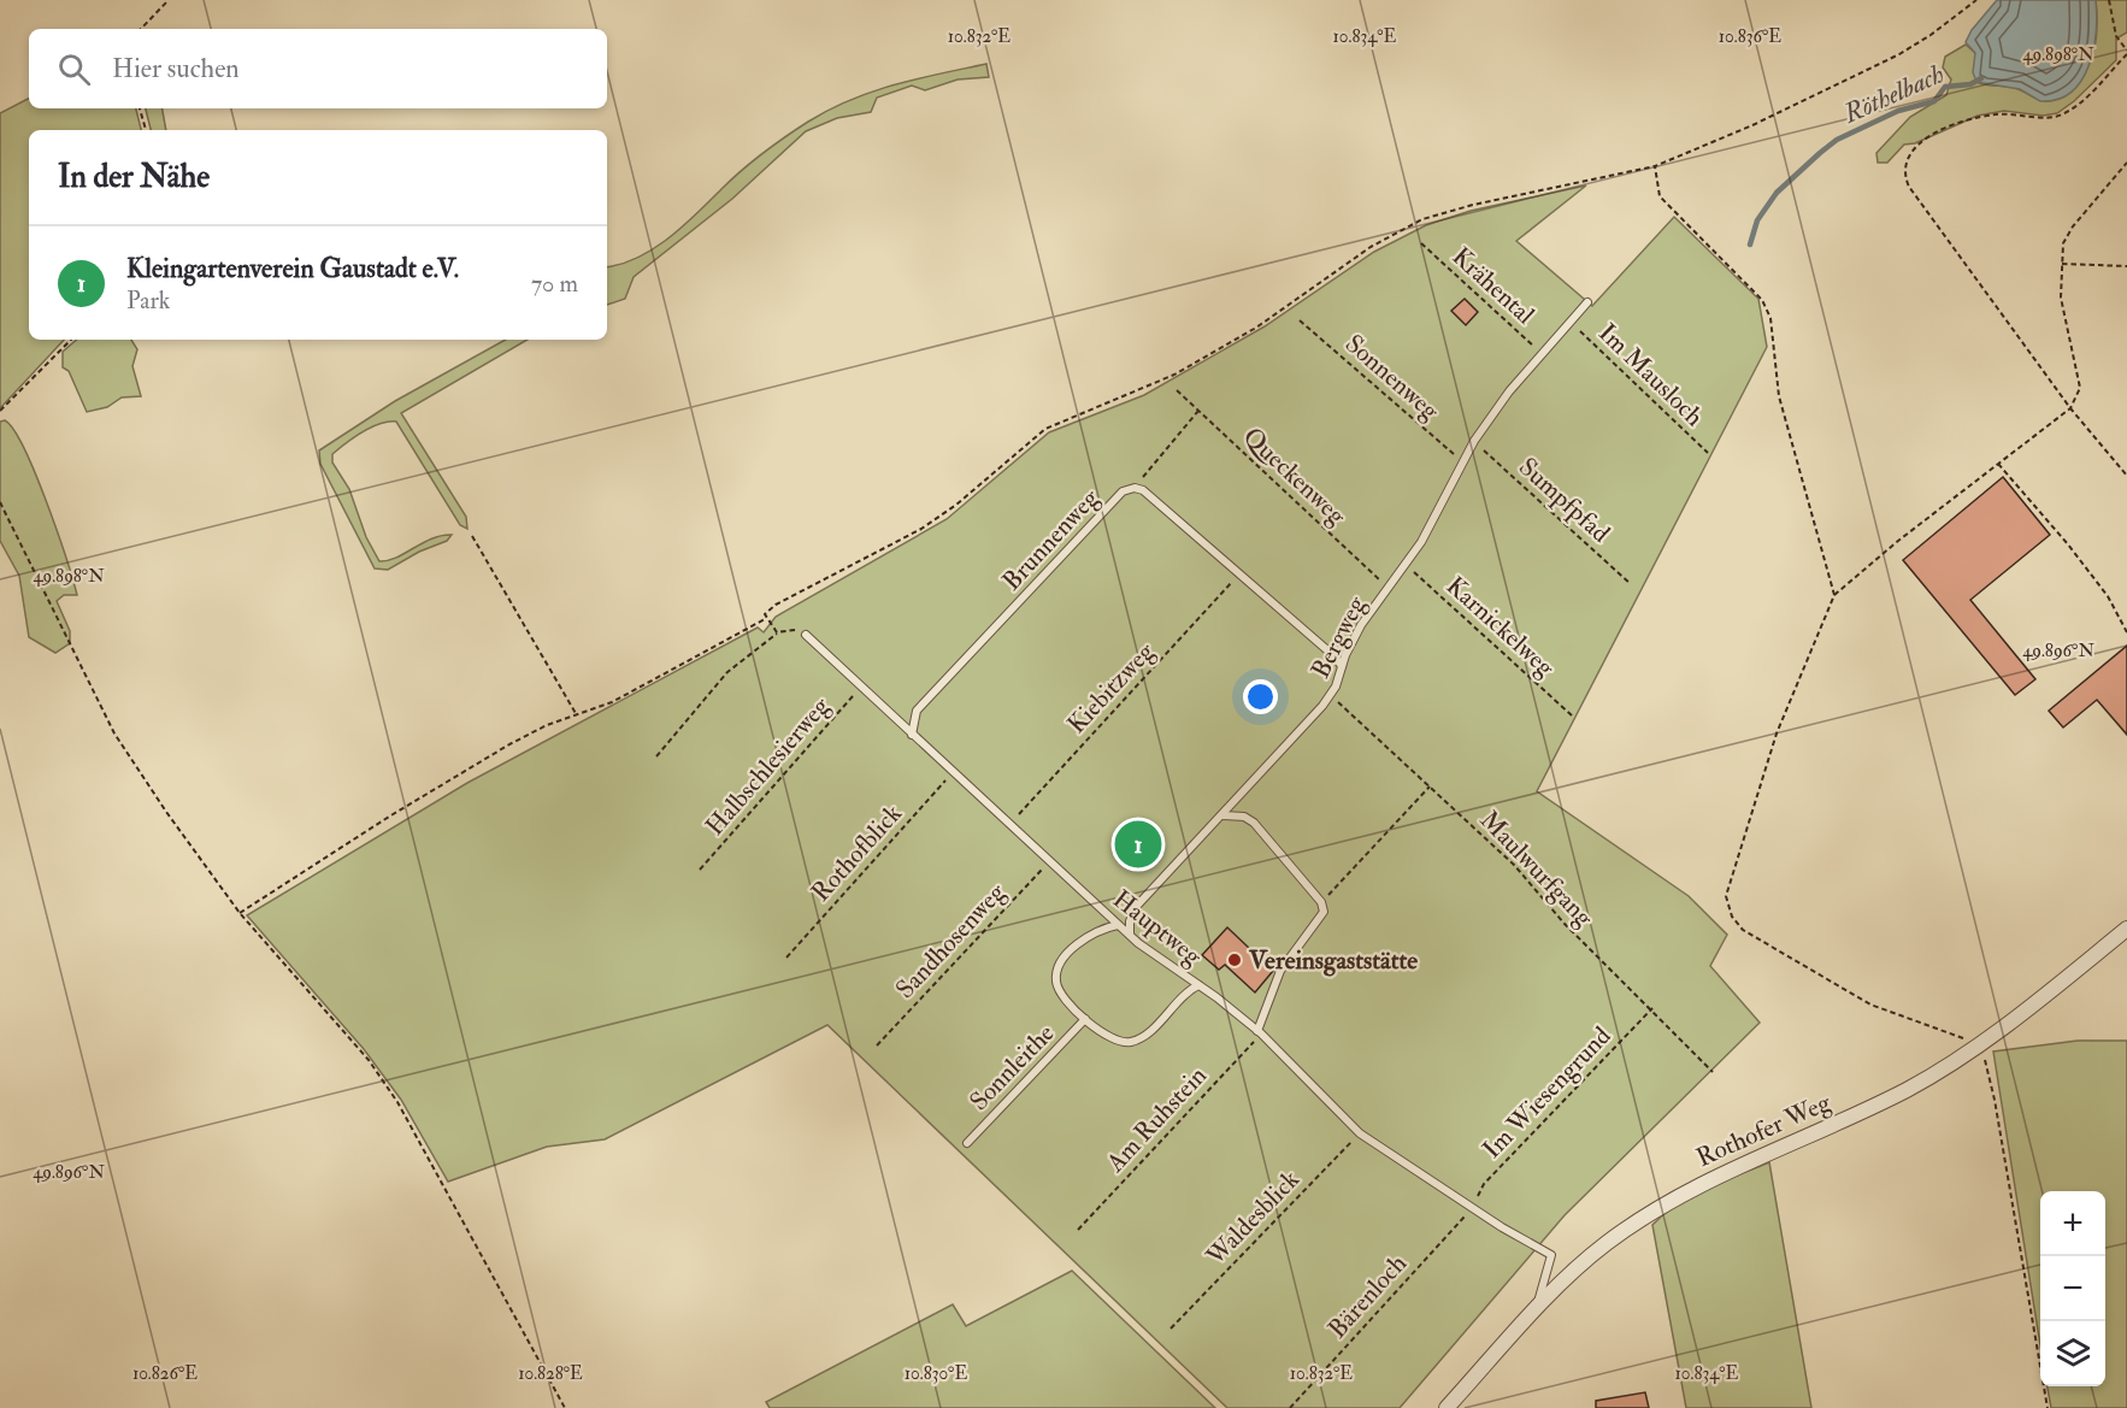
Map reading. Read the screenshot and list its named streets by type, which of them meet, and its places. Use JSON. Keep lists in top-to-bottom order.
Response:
{
  "streets": {
    "street": ["Rothofer Weg"],
    "lane": [
      "Brunnenweg",
      "Bergweg",
      "Hauptweg",
      "Sonnleithe"
    ],
    "path": [
      "Krähental",
      "Im Mausloch",
      "Sonnenweg",
      "Queckenweg",
      "Sumpfpfad",
      "Karnickelweg",
      "Kiebitzweg",
      "Halbschlesierweg",
      "Rothofblick",
      "Maulwurfgang",
      "Sandhosenweg",
      "Im Wiesengrund",
      "Am Ruhstein",
      "Waldesblick",
      "Bärenloch"
    ]
  },
  "crossings": [
    ["Krähental", "Bergweg"],
    ["Im Mausloch", "Bergweg"],
    ["Sonnenweg", "Bergweg"],
    ["Queckenweg", "Bergweg"],
    ["Sumpfpfad", "Bergweg"],
    ["Brunnenweg", "Bergweg"],
    ["Brunnenweg", "Kiebitzweg"],
    ["Brunnenweg", "Hauptweg"],
    ["Karnickelweg", "Bergweg"],
    ["Bergweg", "Maulwurfgang"],
    ["Bergweg", "Hauptweg"],
    ["Kiebitzweg", "Hauptweg"],
    ["Halbschlesierweg", "Hauptweg"],
    ["Rothofblick", "Hauptweg"],
    ["Maulwurfgang", "Im Wiesengrund"],
    ["Hauptweg", "Sandhosenweg"],
    ["Hauptweg", "Im Wiesengrund"],
    ["Hauptweg", "Am Ruhstein"],
    ["Hauptweg", "Rothofer Weg"],
    ["Hauptweg", "Waldesblick"],
    ["Hauptweg", "Bärenloch"],
    ["Im Wiesengrund", "Bärenloch"]
  ],
  "water": ["Röthelbach"],
  "places": ["Vereinsgaststätte"],
  "page": {
    "search": "Hier suchen",
    "heading": "In der Nähe",
    "list": [
      {
        "mark": "1",
        "name": "Kleingartenverein Gaustadt e.V.",
        "note": "Park",
        "value": "70 m"
      }
    ],
    "pins": "1",
    "map_buttons": ["+", "−"]
  },
  "coordinates": [
    "10.832°E",
    "10.834°E",
    "10.836°E",
    "49.898°N",
    "49.896°N",
    "10.826°E",
    "10.828°E",
    "10.830°E"
  ]
}
